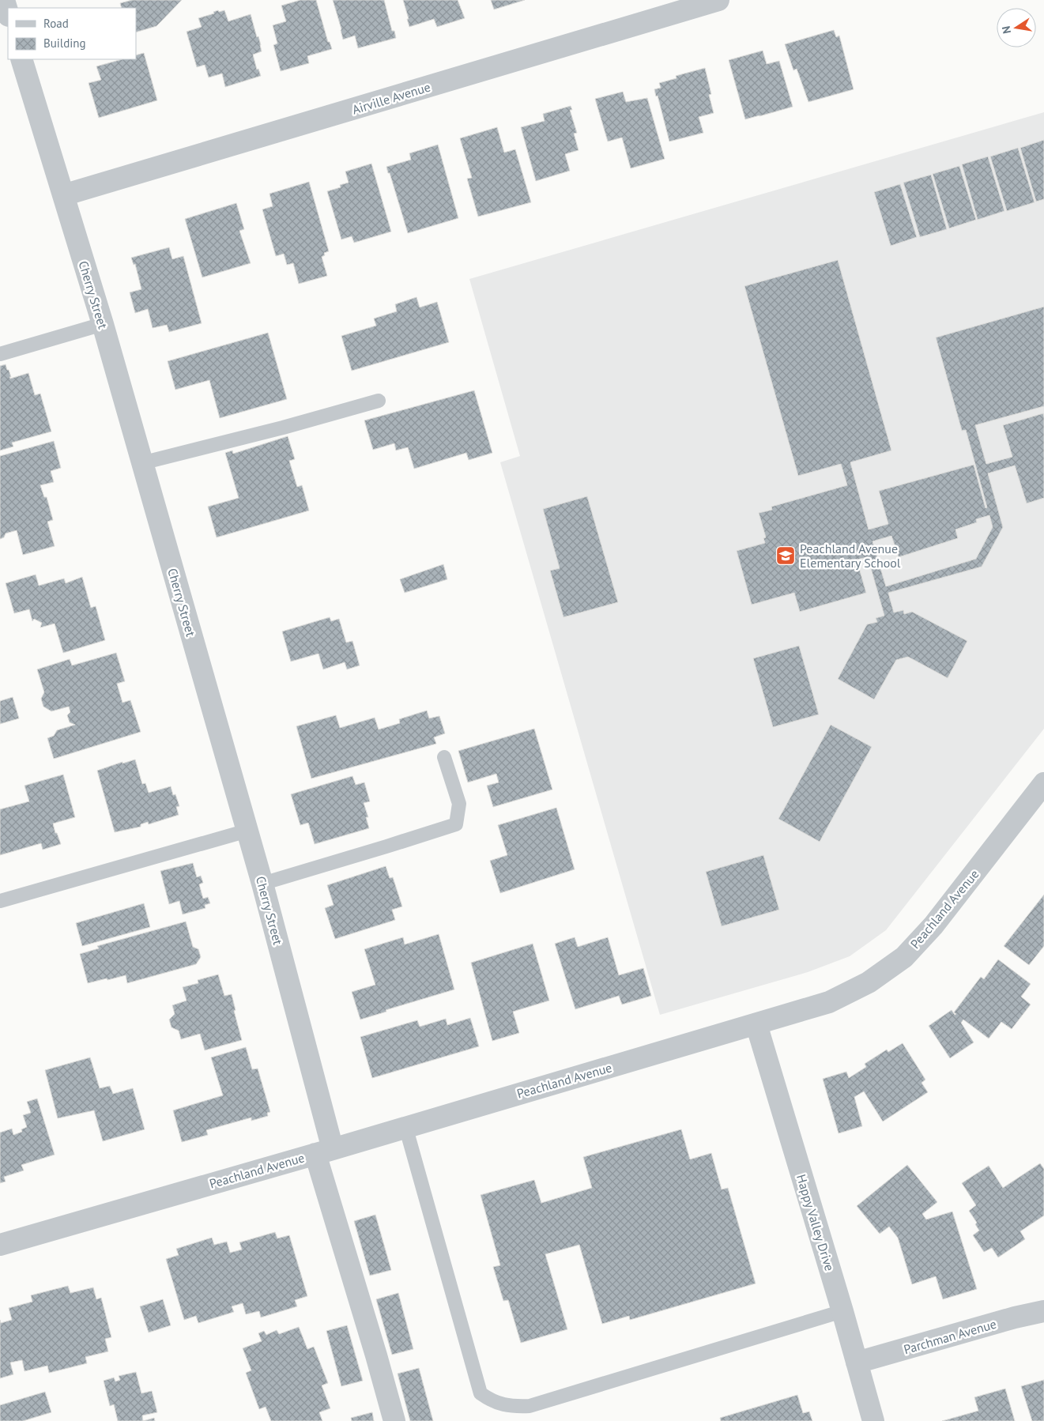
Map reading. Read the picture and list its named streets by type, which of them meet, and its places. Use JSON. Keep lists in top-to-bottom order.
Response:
{
  "streets": {
    "street": [
      "Airville Avenue",
      "Cherry Street",
      "Peachland Avenue",
      "Happy Valley Drive",
      "Parchman Avenue"
    ]
  },
  "crossings": [
    ["Airville Avenue", "Cherry Street"],
    ["Cherry Street", "Peachland Avenue"],
    ["Peachland Avenue", "Happy Valley Drive"],
    ["Happy Valley Drive", "Parchman Avenue"]
  ],
  "places": {
    "school or university": ["Peachland Avenue Elementary School"]
  },
  "legend": ["Road", "Building"],
  "north": "left"
}
